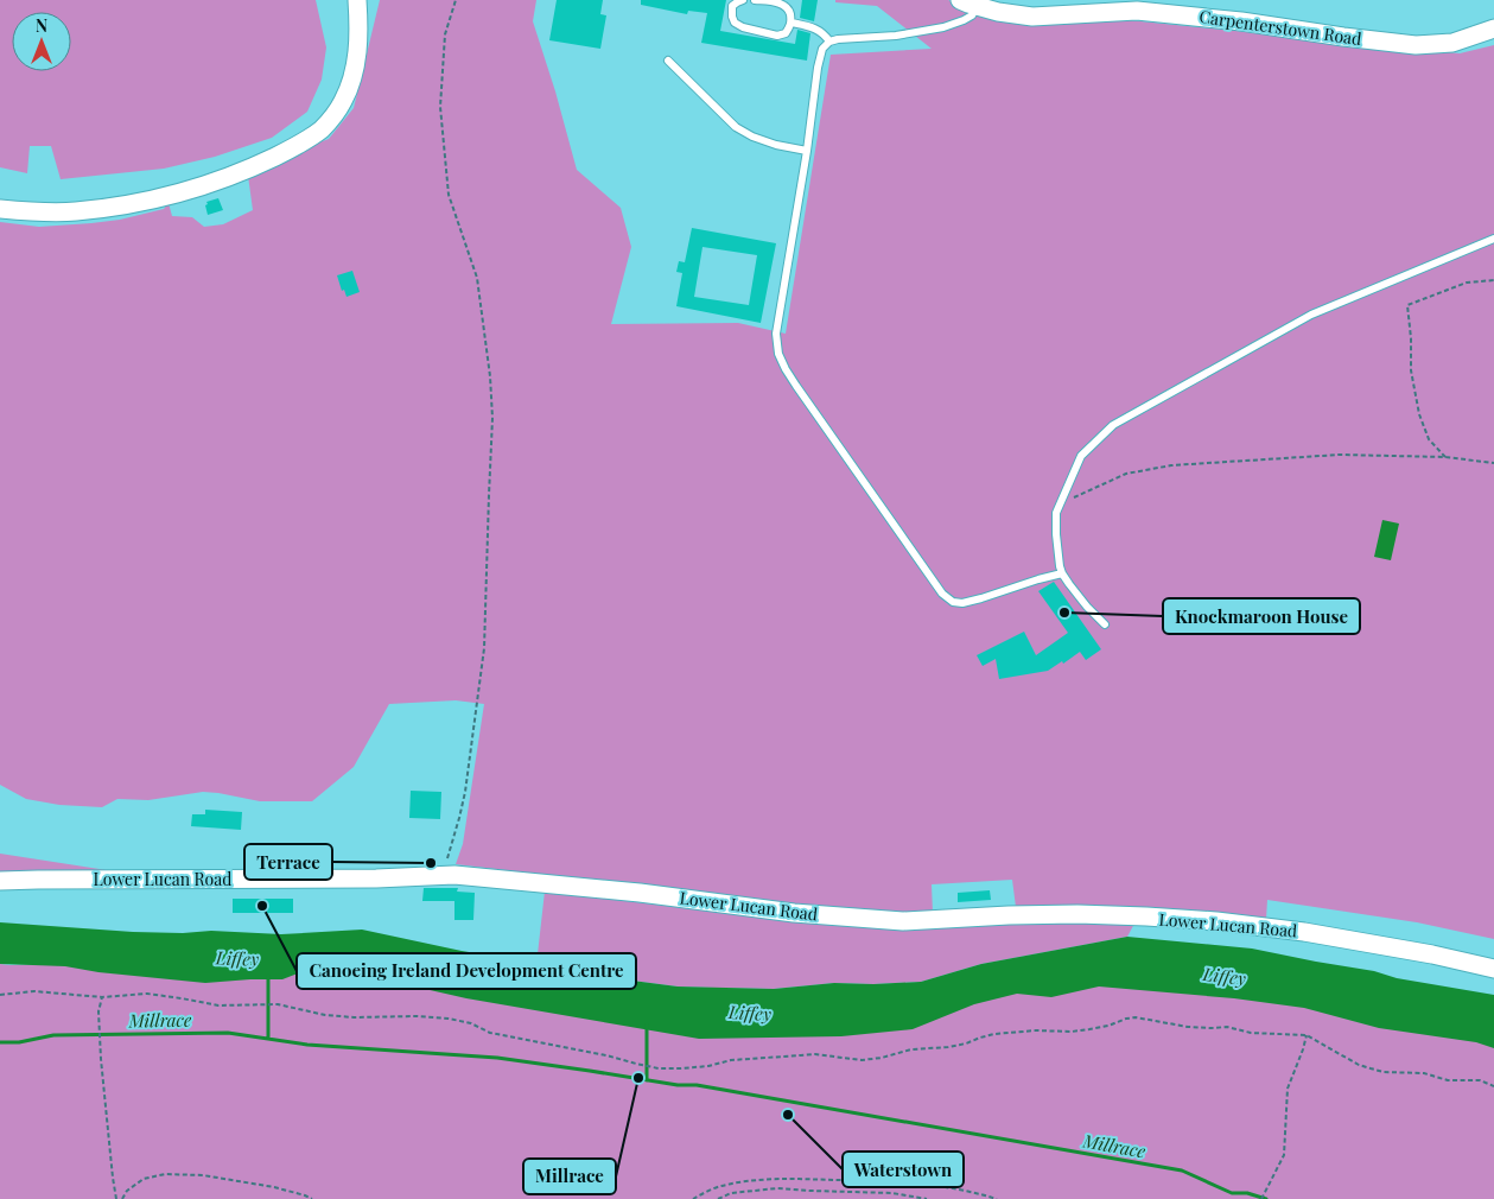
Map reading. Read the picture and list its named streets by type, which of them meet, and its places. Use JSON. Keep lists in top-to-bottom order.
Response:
{
  "streets": {
    "street": ["Carpenterstown Road", "Lower Lucan Road"]
  },
  "water": ["Liffey", "Millrace"],
  "places": [
    "Knockmaroon House",
    "Terrace",
    "Canoeing Ireland Development Centre",
    "Millrace",
    "Waterstown"
  ],
  "north": "top"
}
